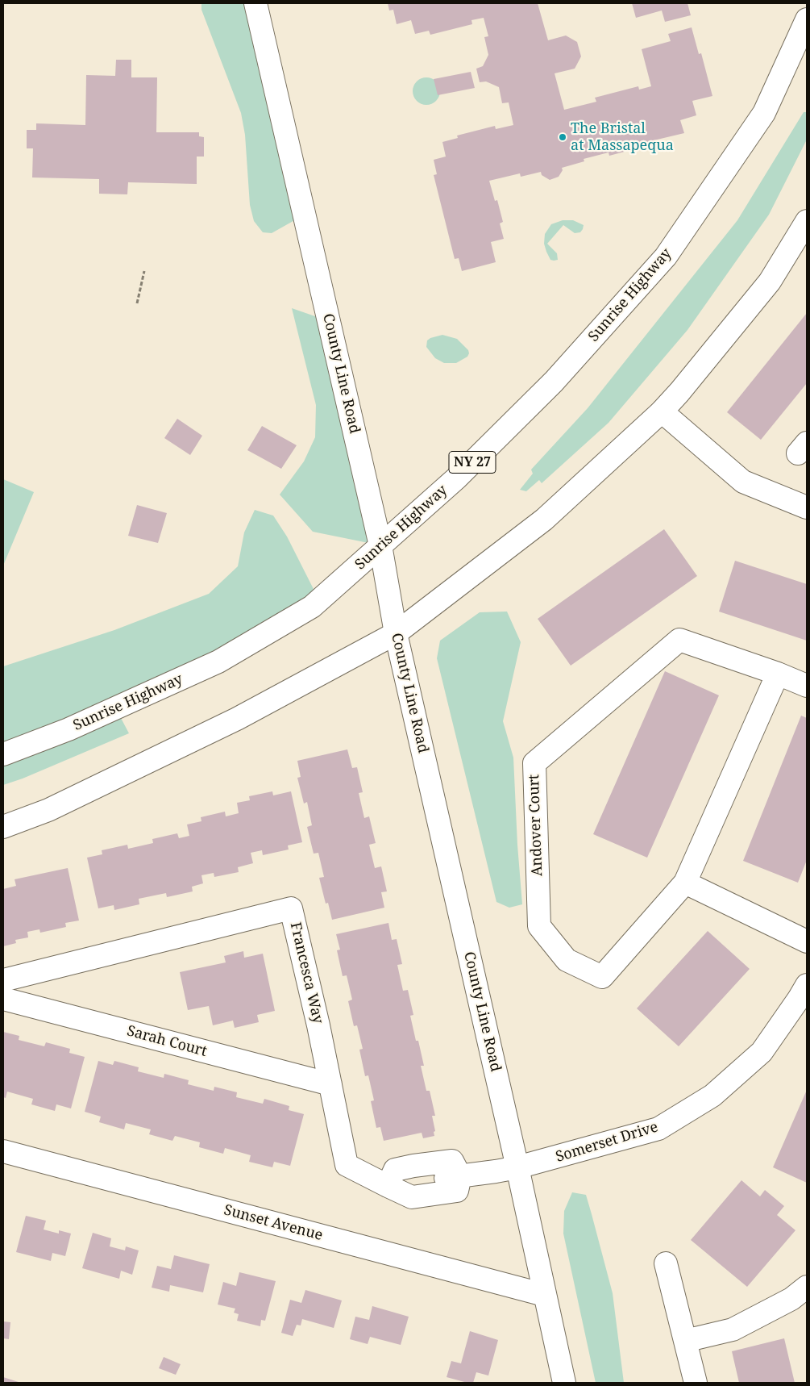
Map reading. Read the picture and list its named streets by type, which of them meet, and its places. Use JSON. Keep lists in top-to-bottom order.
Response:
{
  "streets": {
    "main road": [
      "Sunrise Highway",
      "County Line Road",
      "NY 27",
      "Andover Court",
      "Francesca Way",
      "Sarah Court",
      "Somerset Drive",
      "Sunset Avenue"
    ]
  },
  "crossings": [
    ["Sunrise Highway", "County Line Road"],
    ["County Line Road", "Somerset Drive"],
    ["County Line Road", "Sunset Avenue"],
    ["Francesca Way", "Sarah Court"]
  ],
  "places": ["The Bristal at Massapequa"]
}
